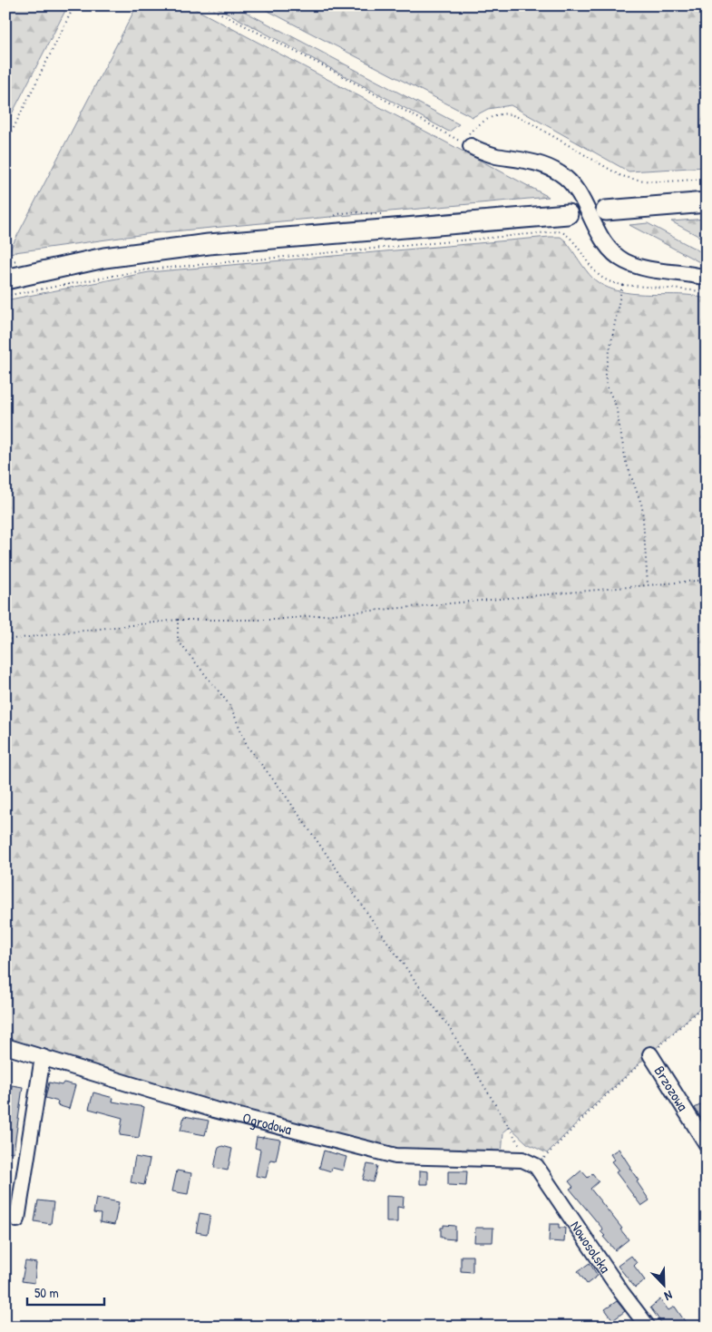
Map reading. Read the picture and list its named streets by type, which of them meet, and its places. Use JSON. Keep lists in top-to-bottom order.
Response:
{
  "streets": {
    "street": ["Brzozowa", "Ogrodowa", "Nowosolska"]
  },
  "crossings": [
    ["Ogrodowa", "Nowosolska"]
  ],
  "scale_bar": "50 m",
  "north": "bottom right"
}
